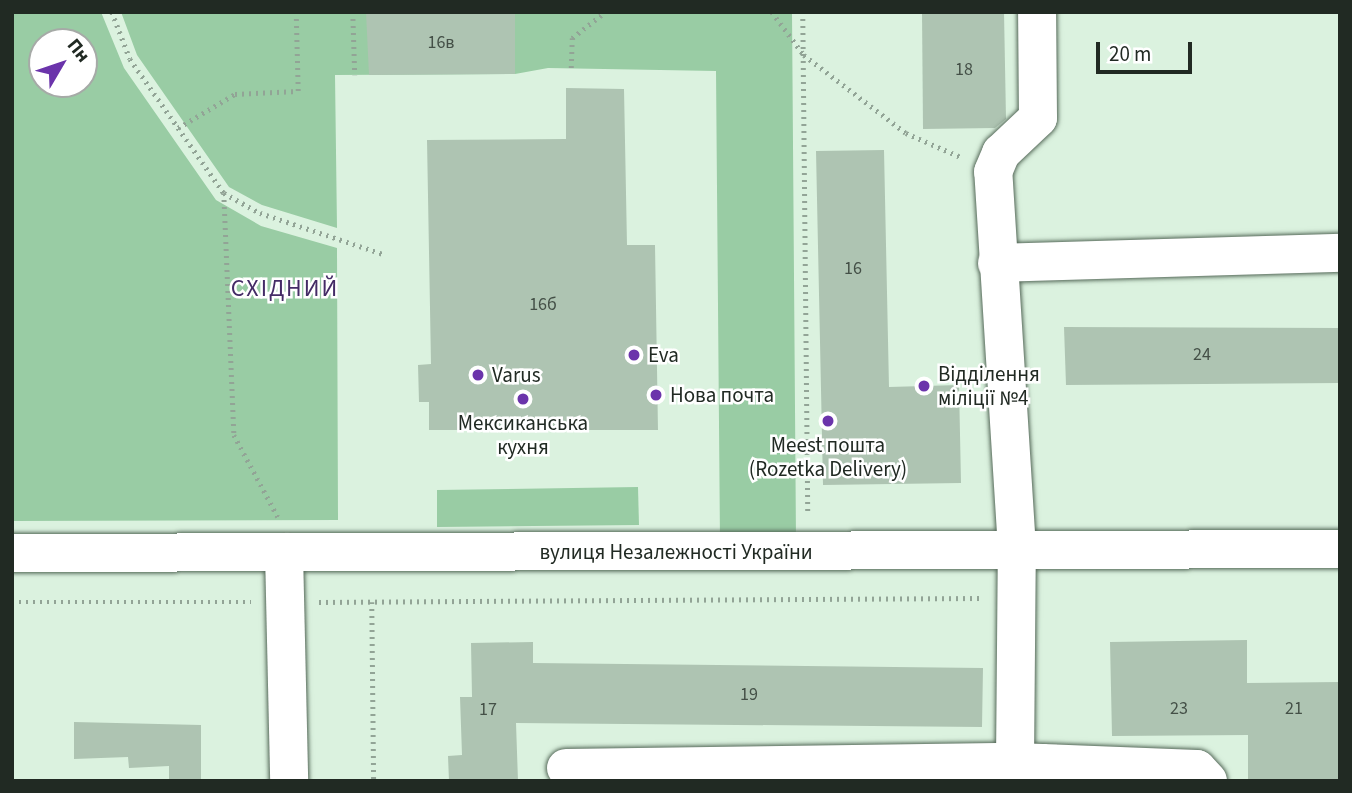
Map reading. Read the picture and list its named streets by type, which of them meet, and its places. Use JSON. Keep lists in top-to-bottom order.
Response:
{
  "streets": {
    "street": ["вулиця Незалежності України"]
  },
  "districts": ["СХІДНИЙ"],
  "places": [
    "Eva",
    "Varus",
    "Відділення міліції №4",
    "Нова почта",
    "Мексиканська кухня",
    "Meest пошта (Rozetka Delivery)"
  ],
  "house_numbers": [
    "16в",
    "18",
    "16",
    "16б",
    "24",
    "19",
    "23",
    "21",
    "17"
  ],
  "scale_bar": "20 m",
  "north": "top right"
}
